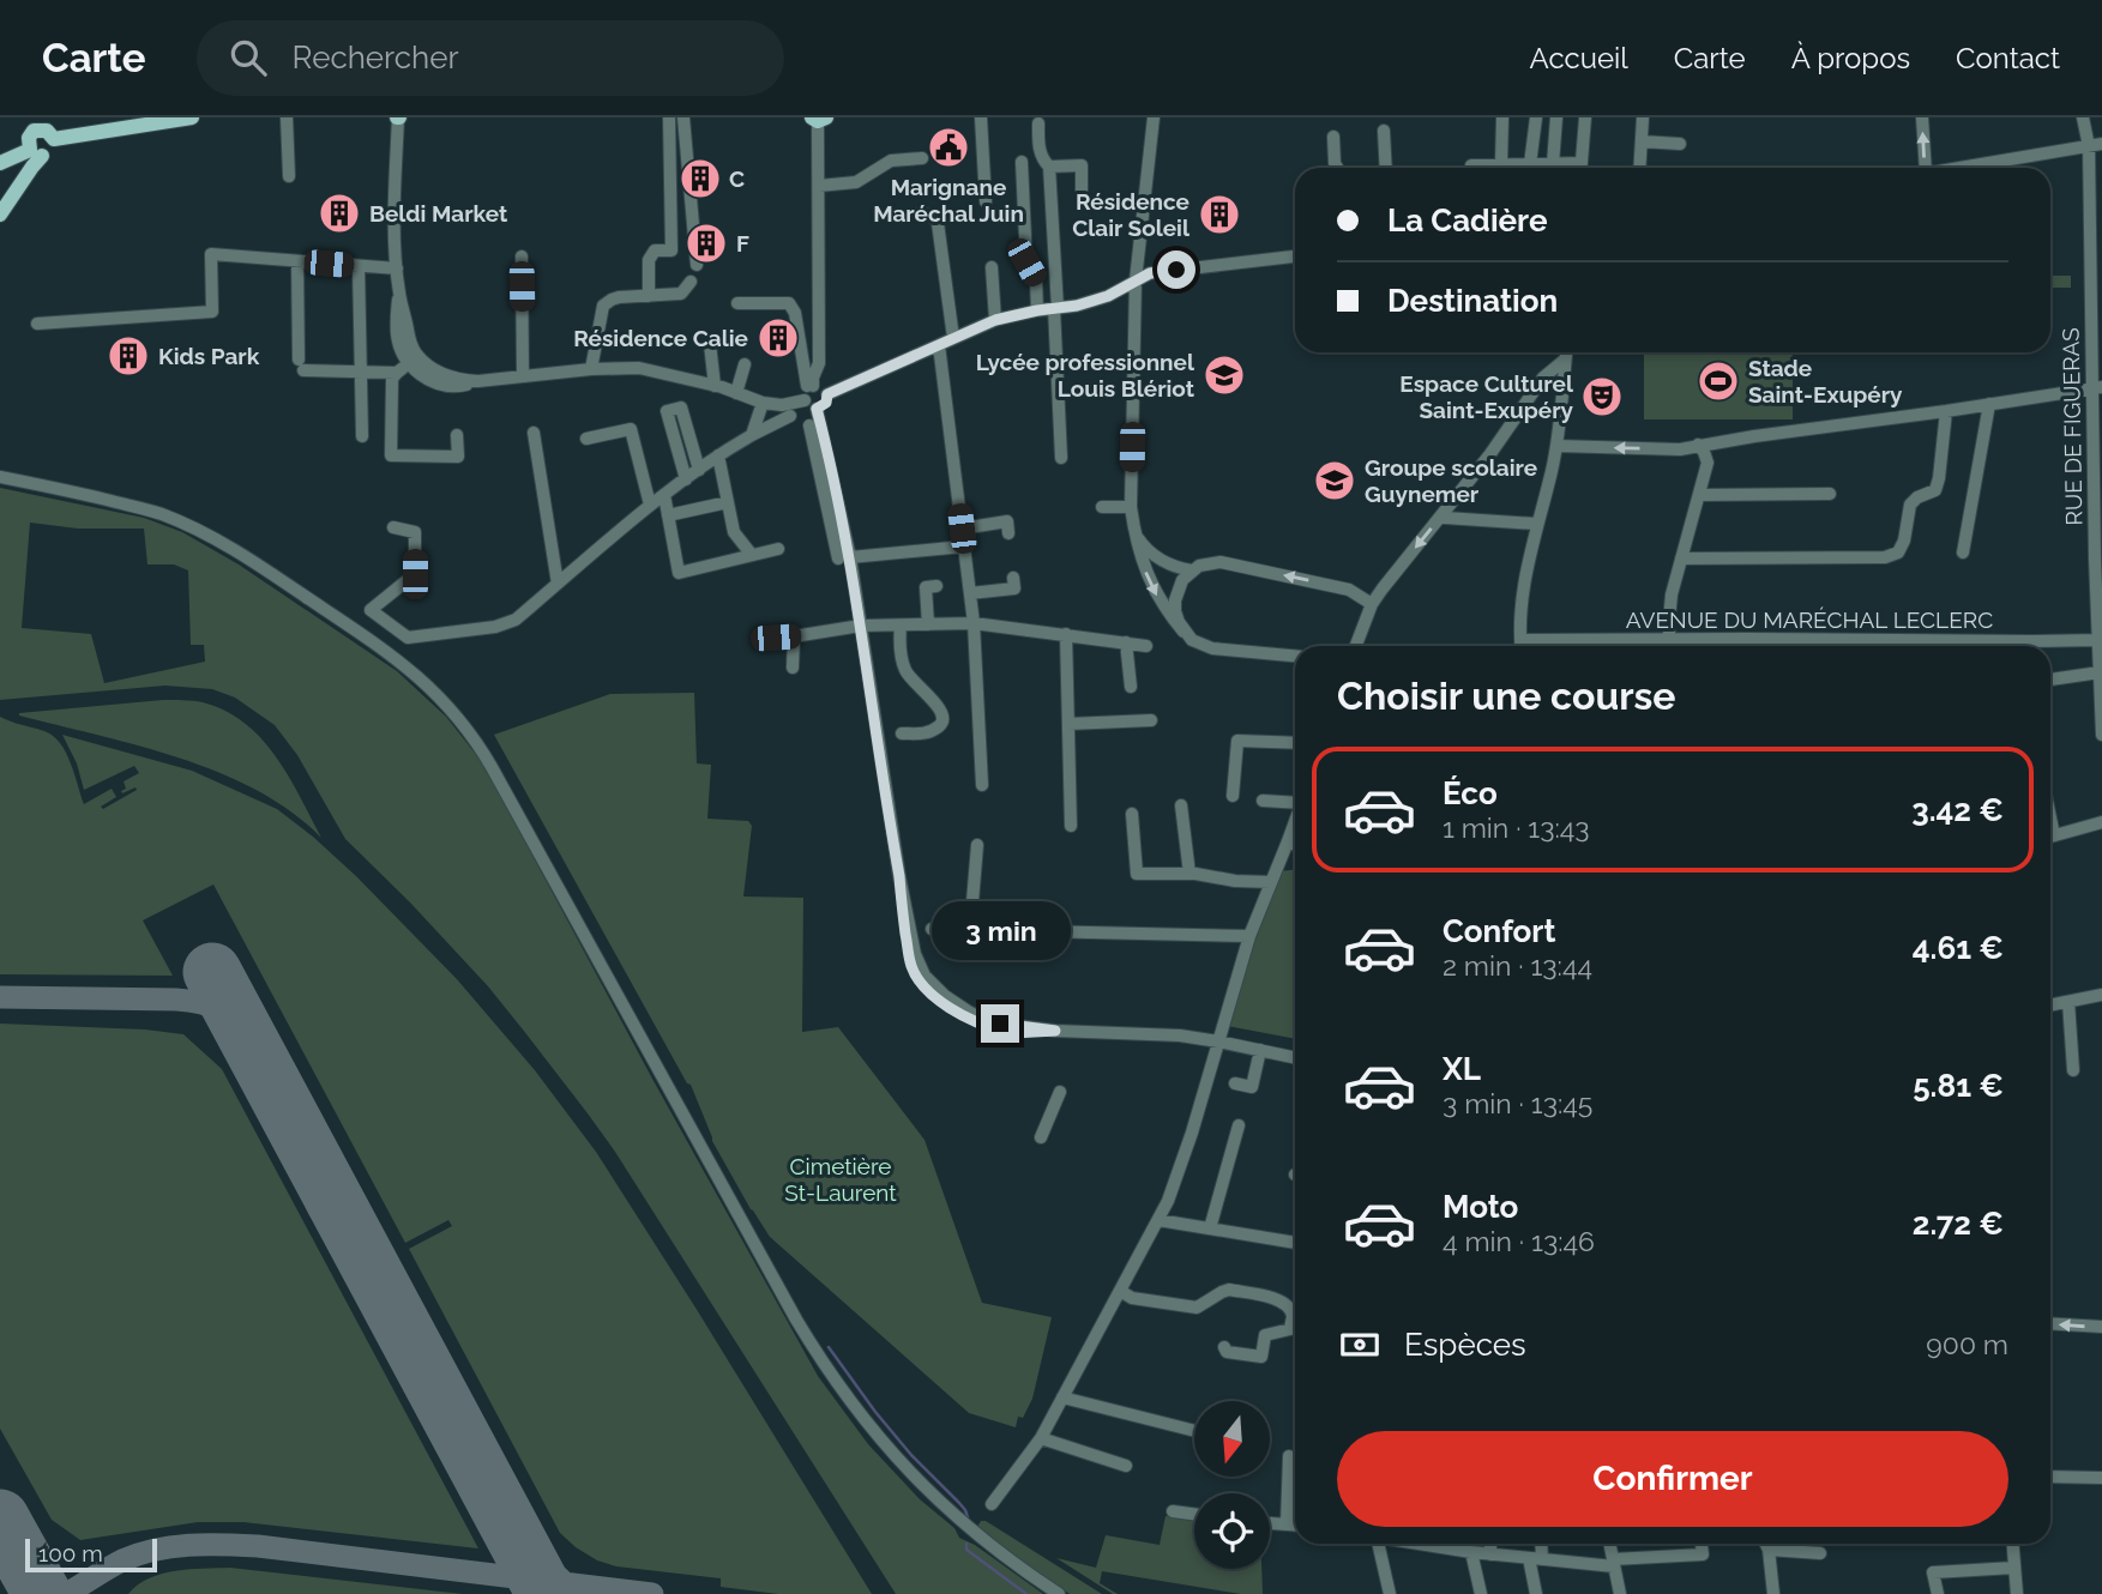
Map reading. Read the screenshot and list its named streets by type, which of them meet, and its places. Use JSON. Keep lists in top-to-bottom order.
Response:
{
  "streets": {
    "street": ["RUE DE FIGUERAS", "AVENUE DU MARÉCHAL LECLERC"]
  },
  "crossings": [
    ["RUE DE FIGUERAS", "AVENUE DU MARÉCHAL LECLERC"]
  ],
  "parks": ["Cimetière St-Laurent"],
  "places": {
    "public building": ["Marignane Maréchal Juin"],
    "building": [
      "C",
      "Beldi Market",
      "Résidence Clair Soleil",
      "F",
      "Résidence Calie",
      "Kids Park"
    ],
    "school or university": ["Lycée professionnel Louis Blériot", "Groupe scolaire Guynemer"],
    "sports": ["Stade Saint-Exupéry"],
    "theatre": ["Espace Culturel Saint-Exupéry"]
  },
  "scale_bar": "100 m",
  "north": "bottom",
  "page": {
    "header": "Carte",
    "search": "Rechercher",
    "nav": [
      "Accueil",
      "Carte",
      "À propos",
      "Contact"
    ],
    "banner": ["La Cadière", "Destination"],
    "heading": "Choisir une course",
    "list": [
      {
        "name": "Éco",
        "note": "1 min · 13:43",
        "value": "3.42 €"
      },
      {
        "name": "Confort",
        "note": "2 min · 13:44",
        "value": "4.61 €"
      },
      {
        "name": "XL",
        "note": "3 min · 13:45",
        "value": "5.81 €"
      },
      {
        "name": "Moto",
        "note": "4 min · 13:46",
        "value": "2.72 €"
      }
    ],
    "bubble": "3 min",
    "pay": ["Espèces", "900 m"],
    "buttons": "Confirmer",
    "scale": "100 m"
  }
}
